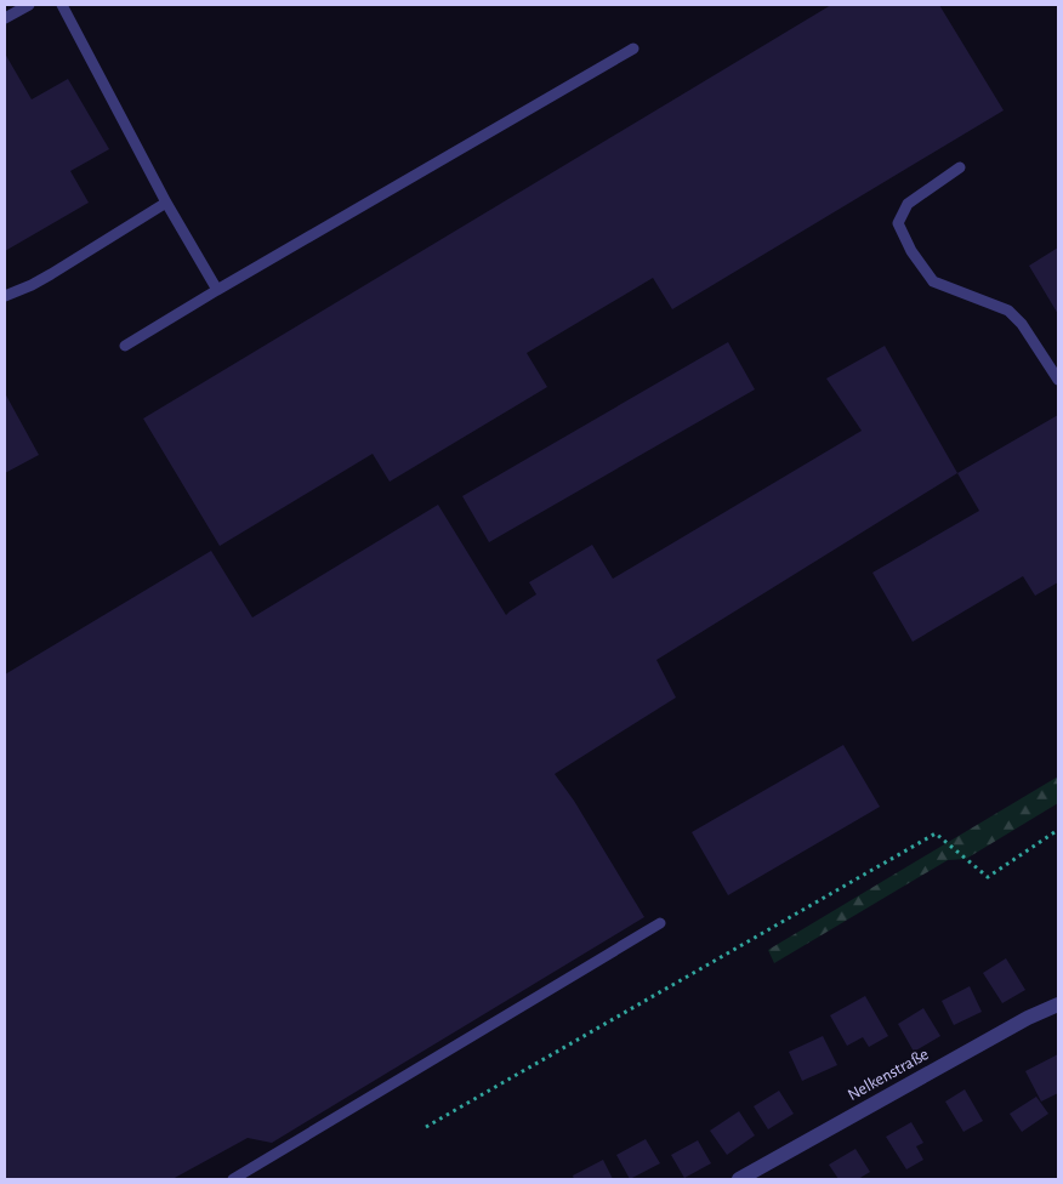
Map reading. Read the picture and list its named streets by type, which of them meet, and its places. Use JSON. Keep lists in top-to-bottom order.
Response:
{
  "streets": {
    "street": ["Nelkenstraße"]
  }
}
